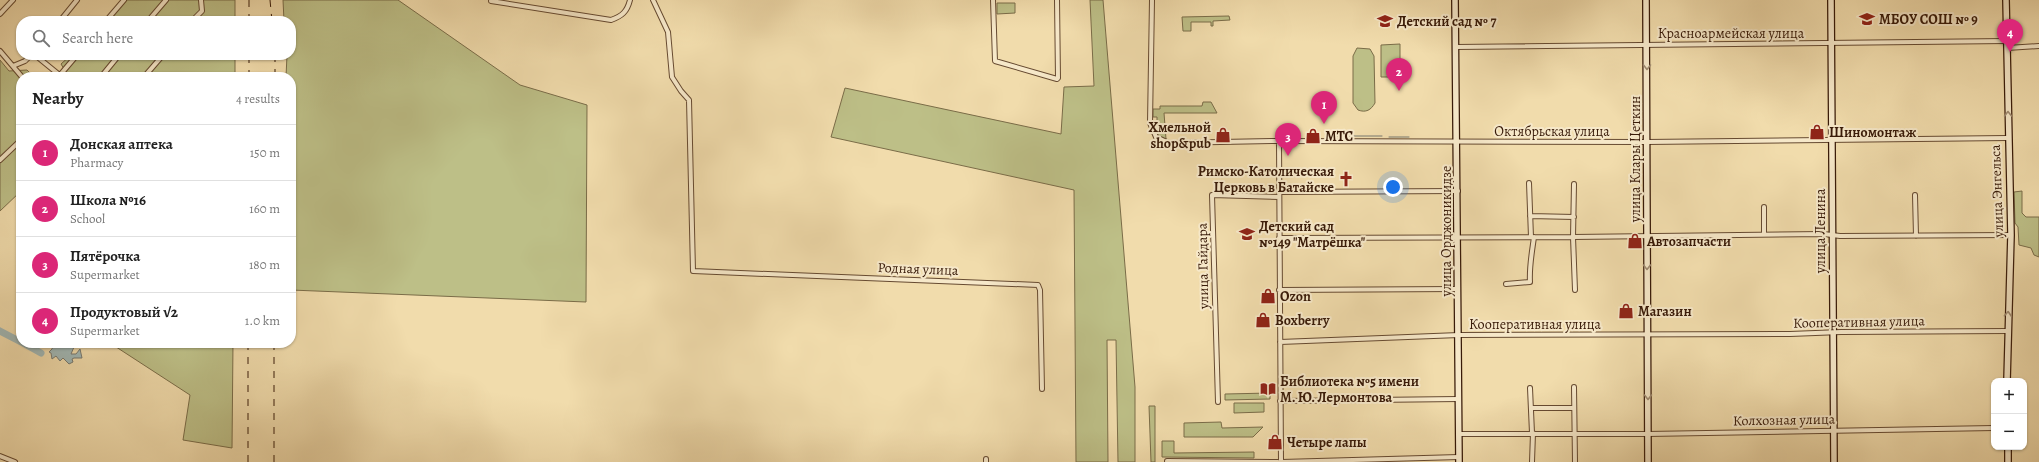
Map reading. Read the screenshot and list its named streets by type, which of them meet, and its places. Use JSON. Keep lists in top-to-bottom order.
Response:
{
  "streets": {
    "street": [
      "Красноармейская улица",
      "Октябрьская улица",
      "улица Клары Цеткин",
      "улица Энгельса",
      "улица Орджоникидзе",
      "улица Ленина",
      "улица Гайдара",
      "Родная улица",
      "Кооперативная улица",
      "Колхозная улица"
    ]
  },
  "crossings": [
    ["Красноармейская улица", "улица Клары Цеткин"],
    ["Красноармейская улица", "улица Энгельса"],
    ["Красноармейская улица", "улица Орджоникидзе"],
    ["Красноармейская улица", "улица Ленина"],
    ["Октябрьская улица", "улица Клары Цеткин"],
    ["Октябрьская улица", "улица Энгельса"],
    ["Октябрьская улица", "улица Орджоникидзе"],
    ["Октябрьская улица", "улица Ленина"],
    ["улица Клары Цеткин", "Кооперативная улица"],
    ["улица Клары Цеткин", "Колхозная улица"],
    ["улица Энгельса", "Кооперативная улица"],
    ["улица Орджоникидзе", "Кооперативная улица"],
    ["улица Орджоникидзе", "Колхозная улица"],
    ["улица Ленина", "Кооперативная улица"],
    ["улица Ленина", "Колхозная улица"]
  ],
  "one_way": ["улица Клары Цеткин", "улица Энгельса"],
  "places": {
    "school or university": ["МБОУ СОШ № 9", "Детский сад № 7", "Детский сад №149 \"Матрёшка\""],
    "shop": [
      "Шиномонтаж",
      "Хмельной shop&pub",
      "МТС",
      "Автозапчасти",
      "Ozon",
      "Магазин",
      "Boxberry",
      "Четыре лапы"
    ],
    "church": ["Римско-Католическая Церковь в Батайске"],
    "library": ["Библиотека №5 имени М. Ю. Лермонтова"]
  },
  "page": {
    "search": "Search here",
    "pins": [
      "4",
      "2",
      "1",
      "3"
    ],
    "heading": ["Nearby", "4 results"],
    "list": [
      {
        "mark": "1",
        "name": "Донская аптека",
        "note": "Pharmacy",
        "value": "150 m"
      },
      {
        "mark": "2",
        "name": "Школа №16",
        "note": "School",
        "value": "160 m"
      },
      {
        "mark": "3",
        "name": "Пятёрочка",
        "note": "Supermarket",
        "value": "180 m"
      },
      {
        "mark": "4",
        "name": "Продуктовый √2",
        "note": "Supermarket",
        "value": "1.0 km"
      }
    ],
    "map_buttons": ["+", "−"]
  }
}
